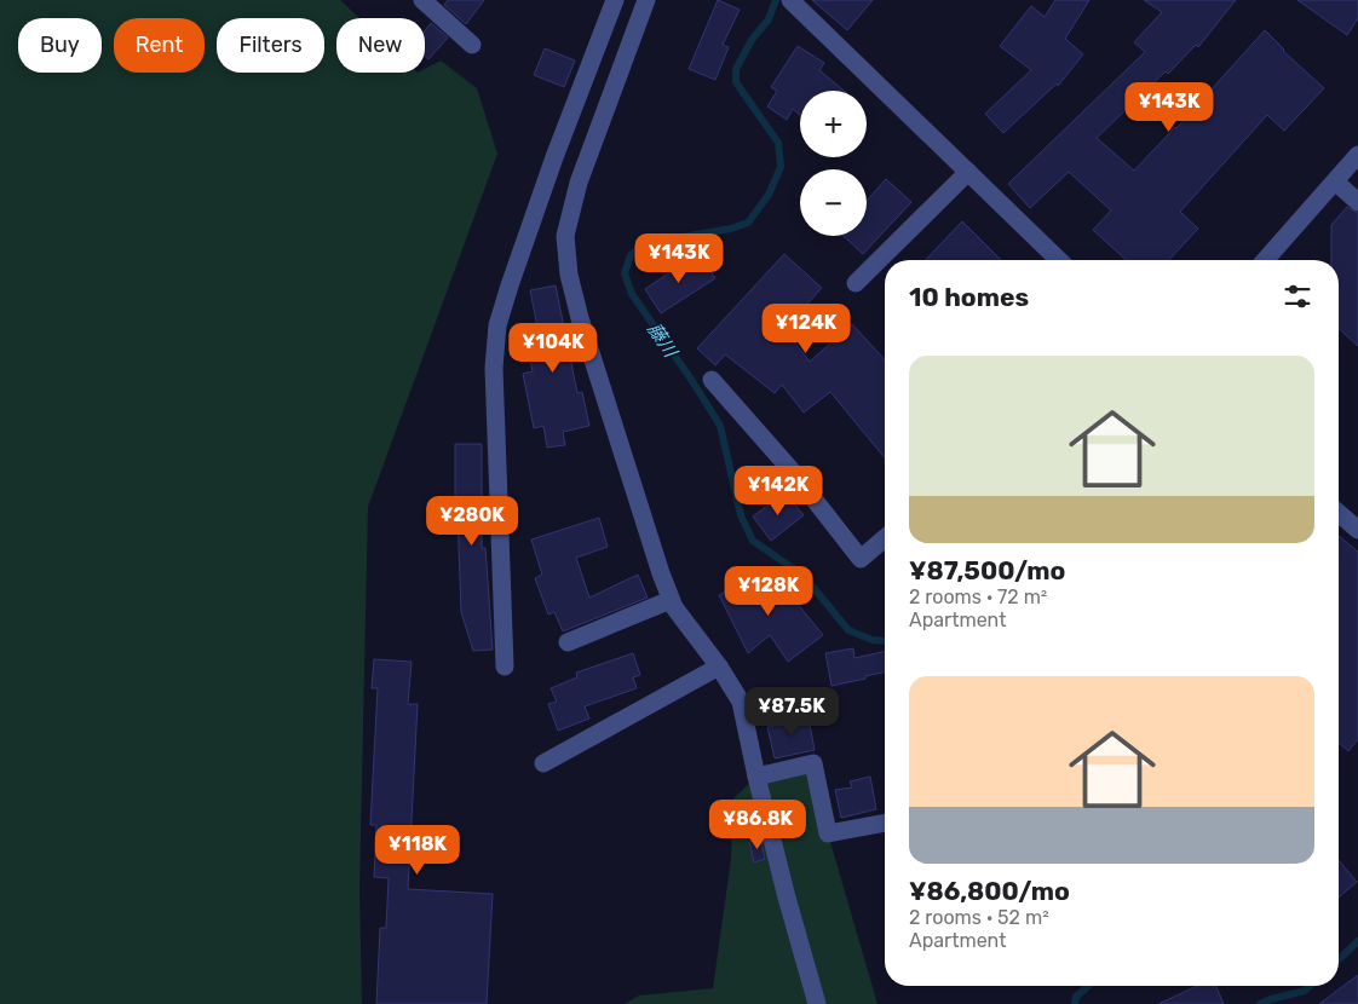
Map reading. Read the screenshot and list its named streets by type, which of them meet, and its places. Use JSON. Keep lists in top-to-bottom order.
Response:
{
  "water": ["藤川"],
  "page": {
    "chip": [
      "Buy",
      "Rent",
      "Filters",
      "New"
    ],
    "price": [
      "¥143K",
      "¥143K",
      "¥124K",
      "¥104K",
      "¥142K",
      "¥280K",
      "¥128K",
      "¥87.5K",
      "¥86.8K",
      "¥118K"
    ],
    "map_buttons": ["+", "−"],
    "heading": "10 homes",
    "list": [
      {
        "name": "¥87,500/mo",
        "note": "2 rooms · 72 m² · Apartment"
      },
      {
        "name": "¥86,800/mo",
        "note": "2 rooms · 52 m² · Apartment"
      }
    ]
  }
}
